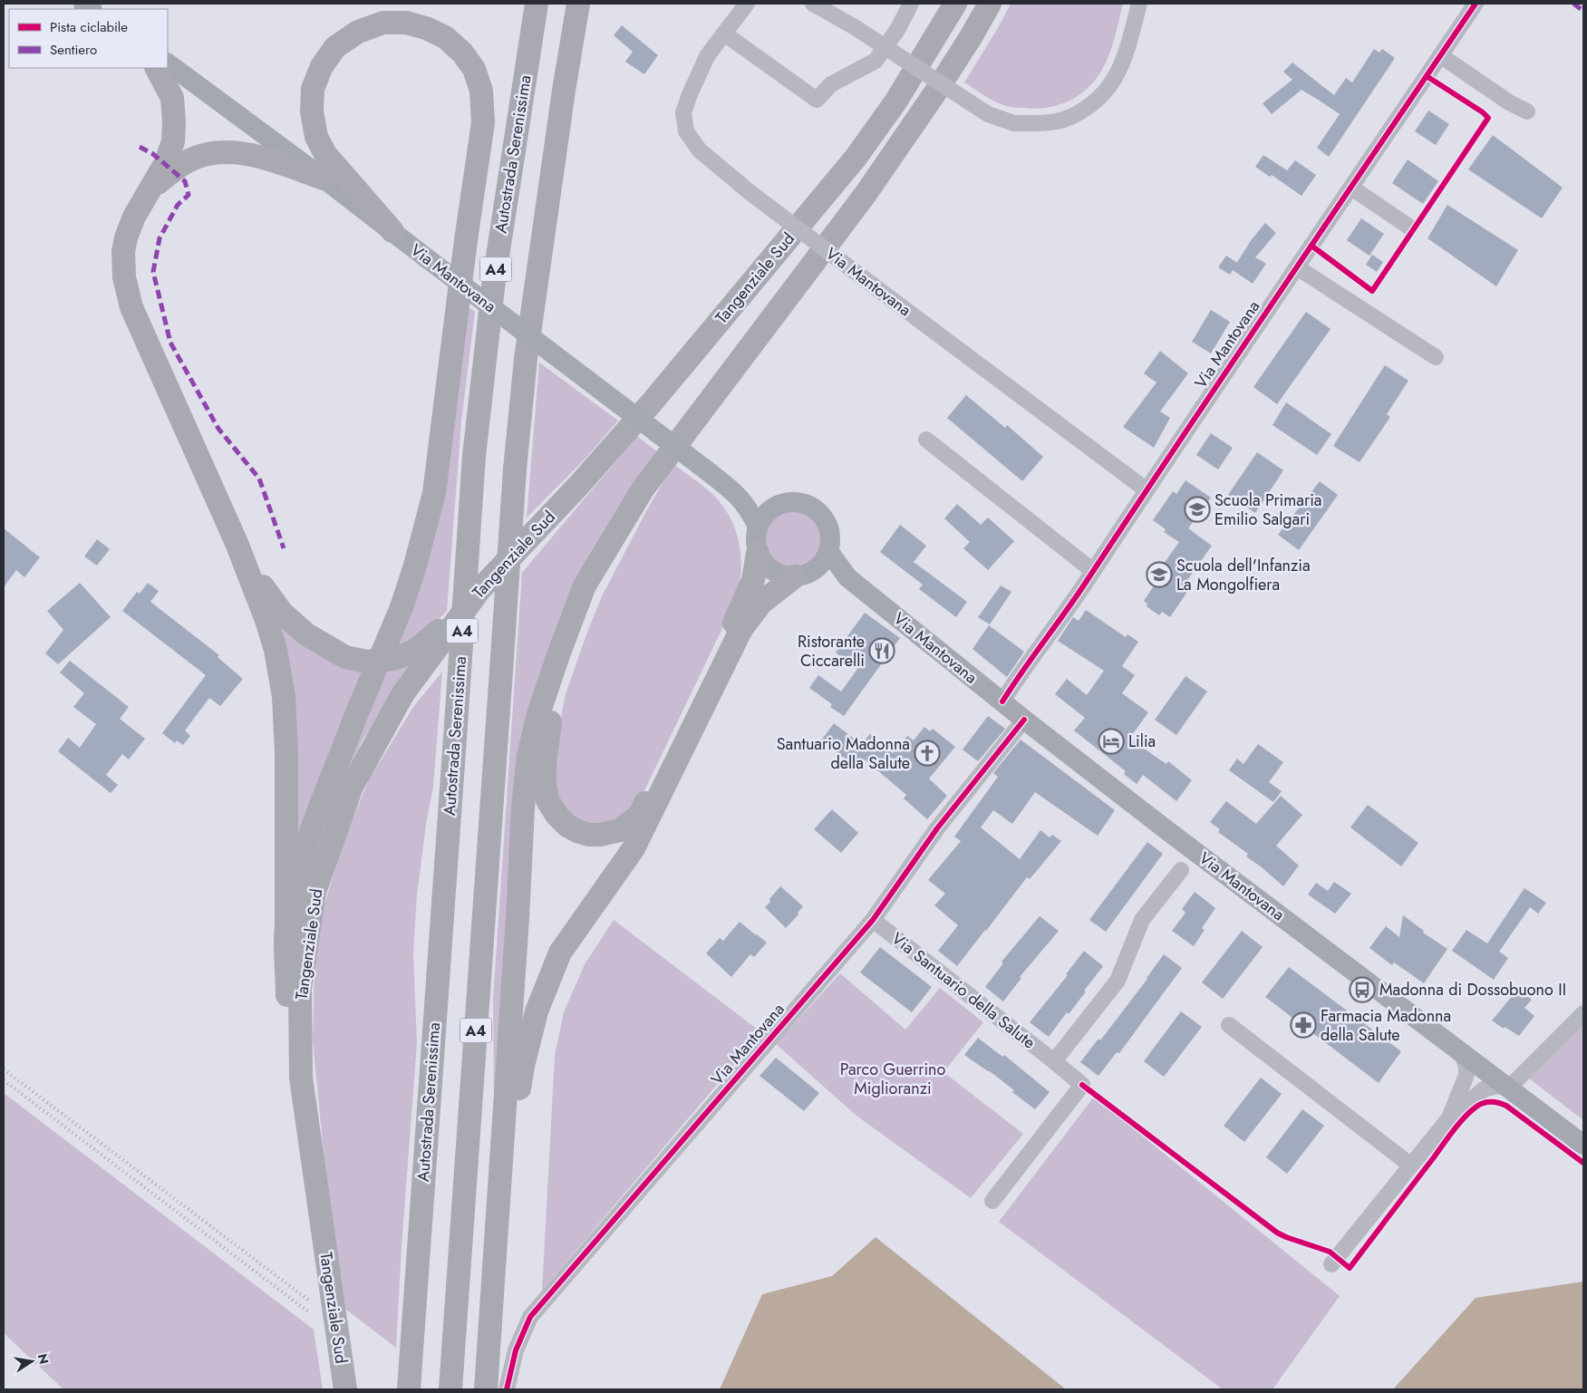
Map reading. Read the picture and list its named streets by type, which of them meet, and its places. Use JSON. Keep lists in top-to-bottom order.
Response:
{
  "streets": {
    "highway": ["Autostrada Serenissima", "A4", "Tangenziale Sud"],
    "main road": ["Via Mantovana"],
    "street": ["Via Santuario della Salute"]
  },
  "crossings": [
    ["Via Mantovana", "Via Santuario della Salute"]
  ],
  "parks": ["Parco Guerrino Miglioranzi"],
  "places": {
    "school or university": ["Scuola Primaria Emilio Salgari", "Scuola dell'Infanzia La Mongolfiera"],
    "restaurant": ["Ristorante Ciccarelli"],
    "hotel": ["Lilia"],
    "church": ["Santuario Madonna della Salute"],
    "bus stop": ["Madonna di Dossobuono II"],
    "pharmacy": ["Farmacia Madonna della Salute"]
  },
  "legend": ["Pista ciclabile", "Sentiero"],
  "north": "right"
}
